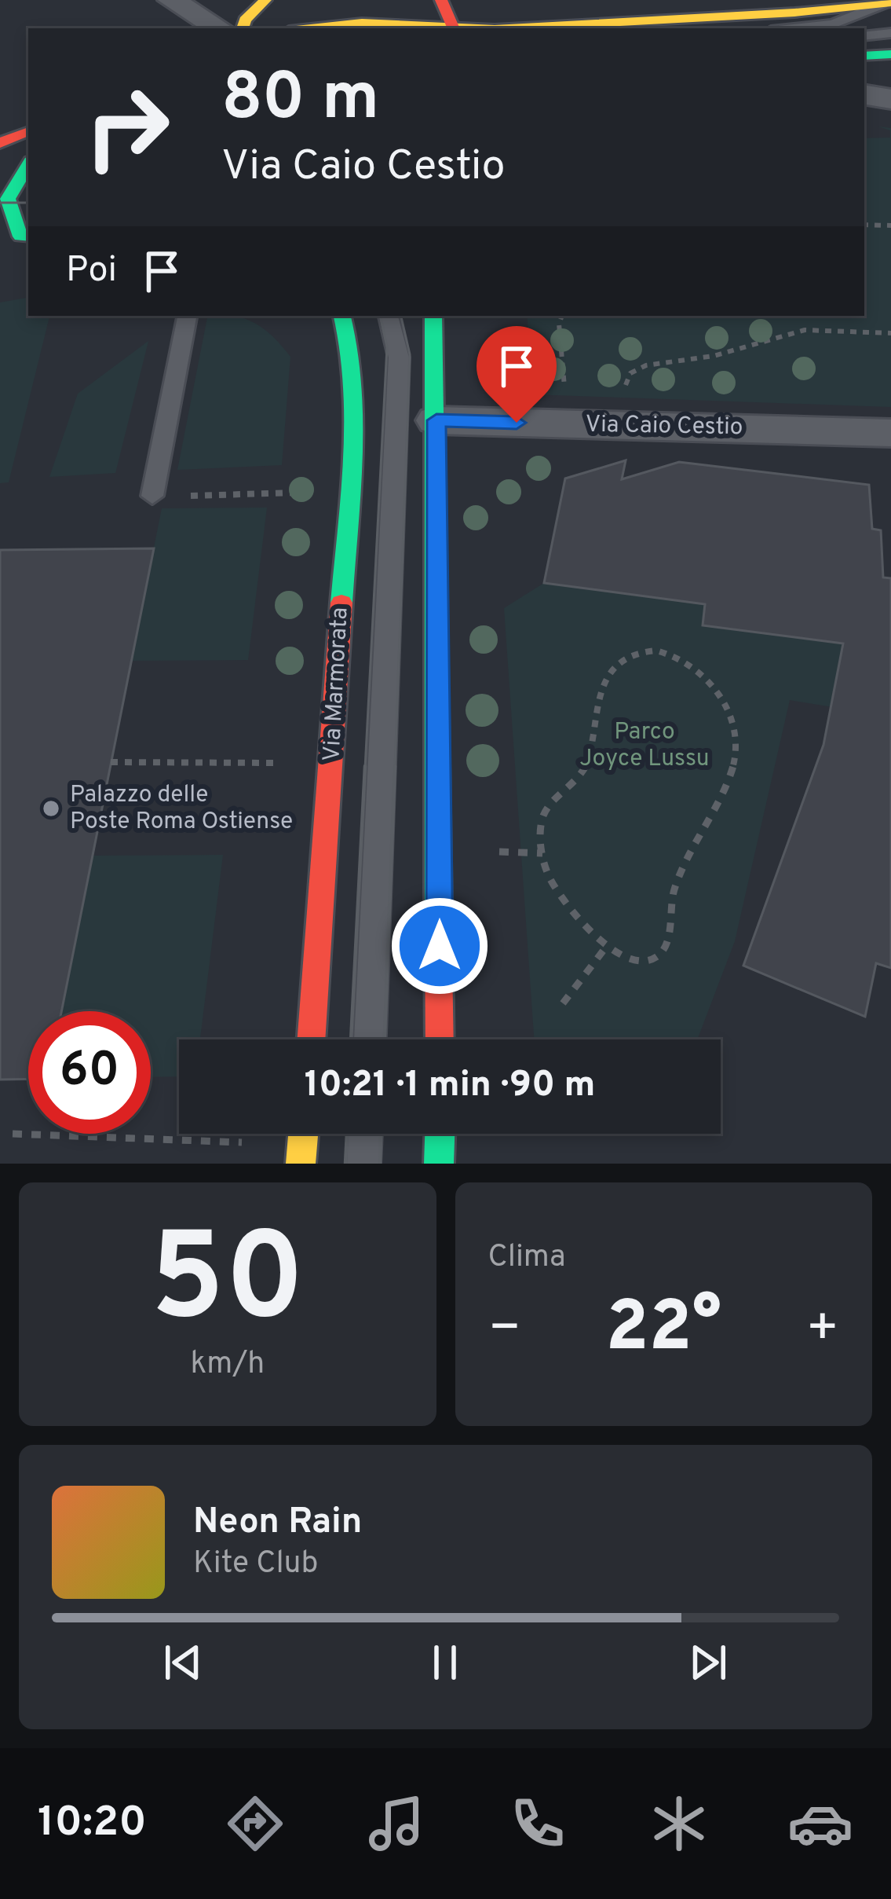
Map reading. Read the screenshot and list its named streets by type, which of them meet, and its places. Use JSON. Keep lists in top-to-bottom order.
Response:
{
  "streets": {
    "main road": ["Via Marmorata"],
    "street": ["Via Caio Cestio"]
  },
  "parks": ["Parco Joyce Lussu"],
  "places": ["Palazzo delle Poste Roma Ostiense"],
  "page": {
    "turn": ["80 m", "Via Caio Cestio"],
    "then": "Poi",
    "limit": "60",
    "trip": "10:21 · 1 min · 90 m",
    "tile": [
      ["50", "km/h"],
      "Clima"
    ],
    "heat": ["−", "22°", "+"],
    "song": ["Neon Rain", "Kite Club"],
    "tabs": "10:20"
  }
}
